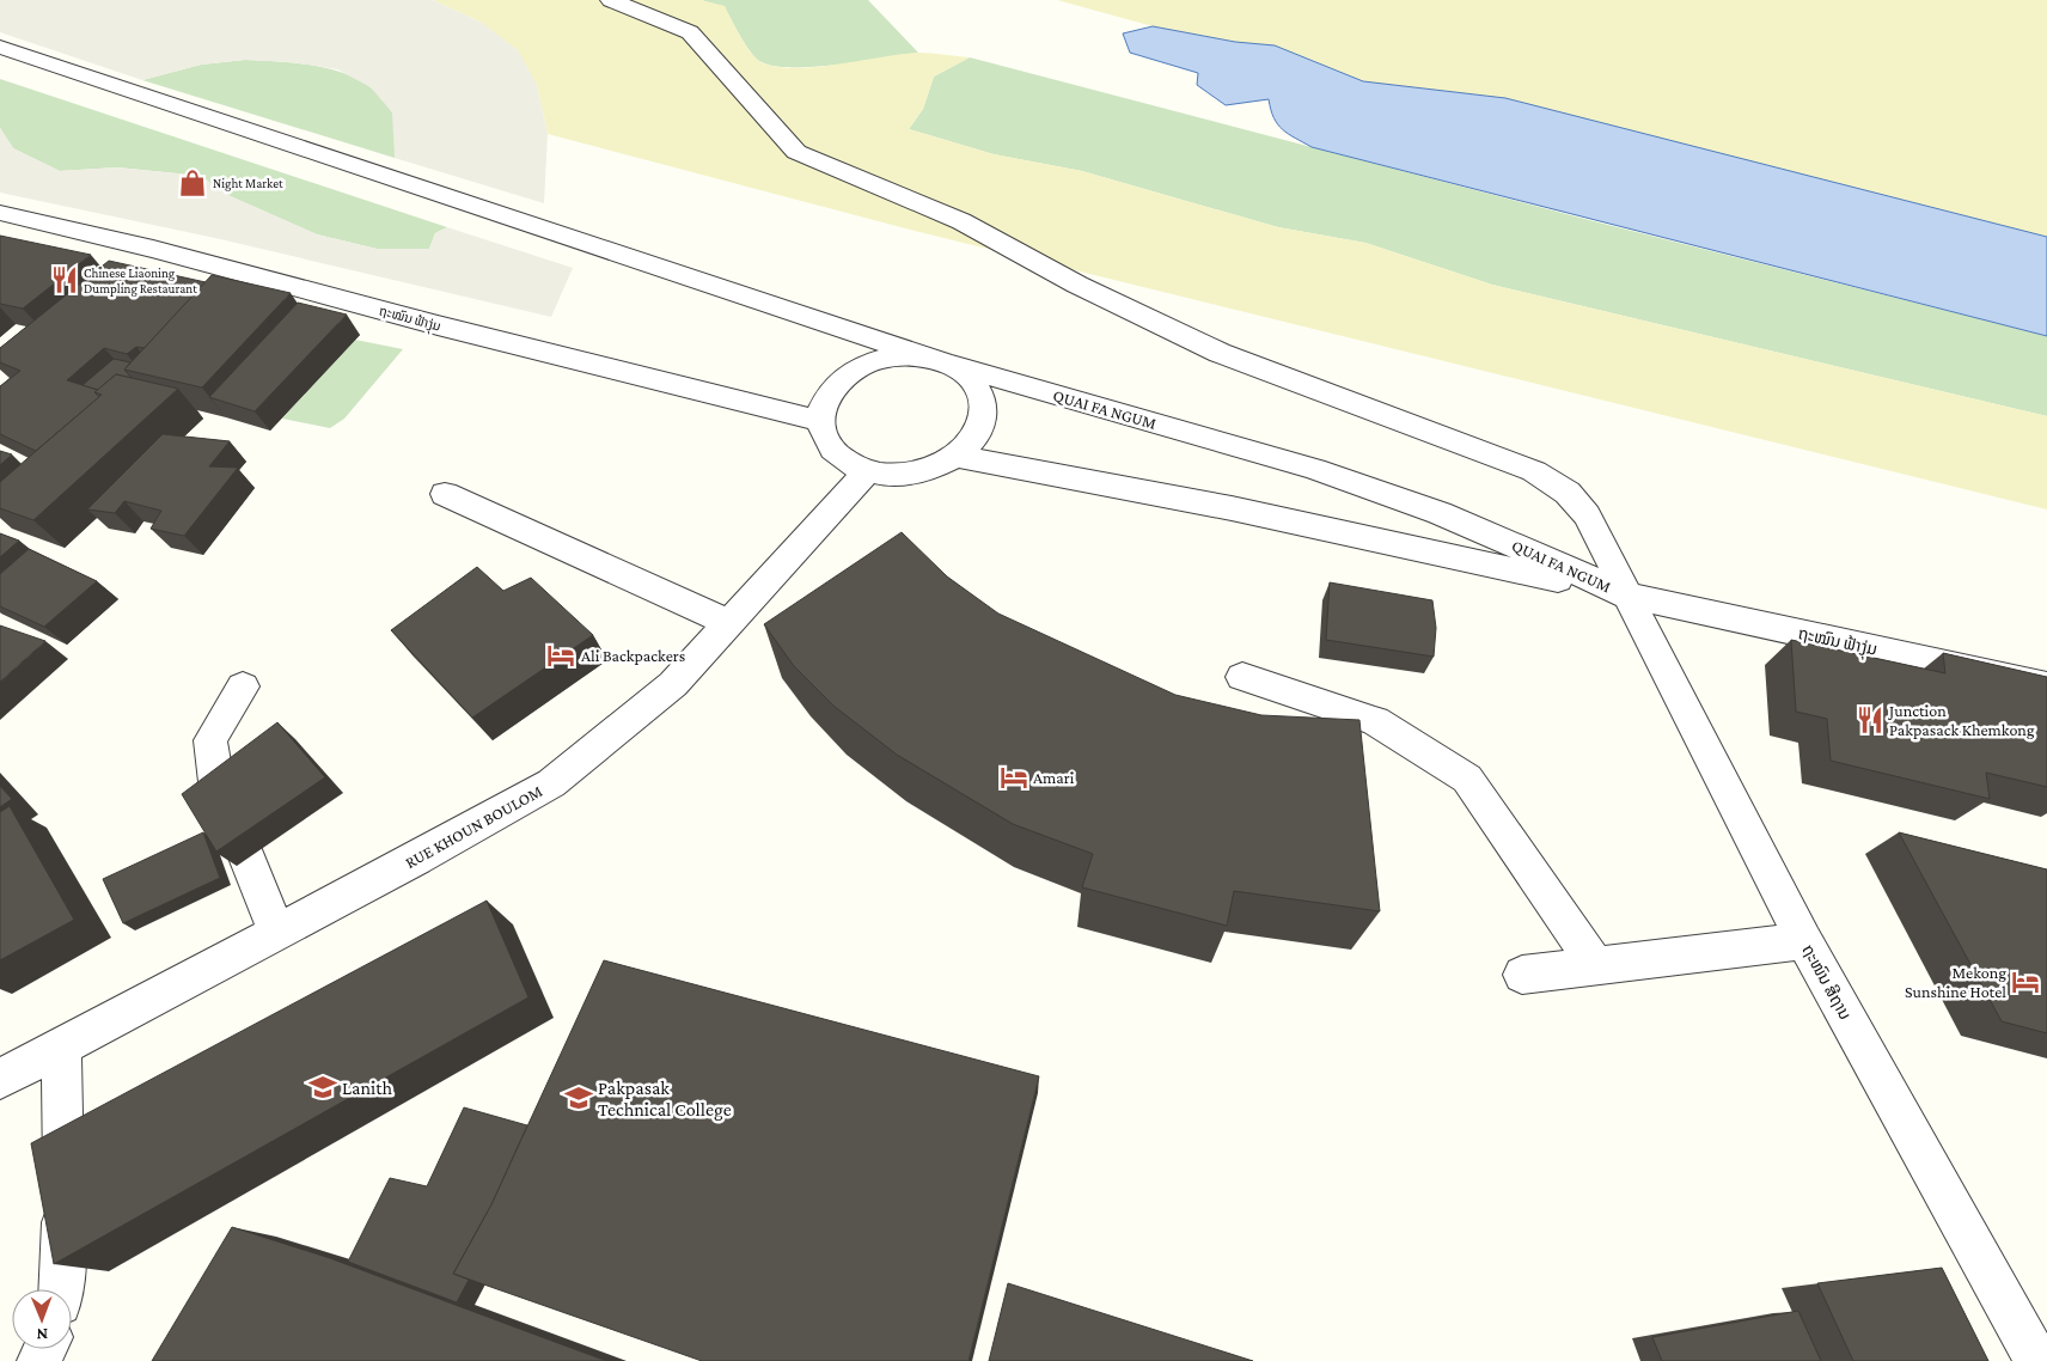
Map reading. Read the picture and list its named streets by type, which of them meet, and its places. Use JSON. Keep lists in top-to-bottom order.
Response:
{
  "streets": {
    "street": [
      "ຖະໝົນ ຟ້າງຸ່ມ",
      "QUAI FA NGUM",
      "RUE KHOUN BOULOM",
      "ຖະໜົນ ສີຖານ"
    ]
  },
  "crossings": [
    ["ຖະໝົນ ຟ້າງຸ່ມ", "QUAI FA NGUM"],
    ["ຖະໝົນ ຟ້າງຸ່ມ", "RUE KHOUN BOULOM"],
    ["ຖະໝົນ ຟ້າງຸ່ມ", "ຖະໜົນ ສີຖານ"],
    ["QUAI FA NGUM", "RUE KHOUN BOULOM"],
    ["QUAI FA NGUM", "ຖະໜົນ ສີຖານ"]
  ],
  "places": {
    "shop": ["Night Market"],
    "restaurant": ["Chinese Liaoning Dumpling Restaurant", "Junction Pakpasack Khemkong"],
    "hotel": ["Ali Backpackers", "Amari", "Mekong Sunshine Hotel"],
    "school or university": ["Lanith", "Pakpasak Technical College"]
  },
  "north": "bottom"
}
